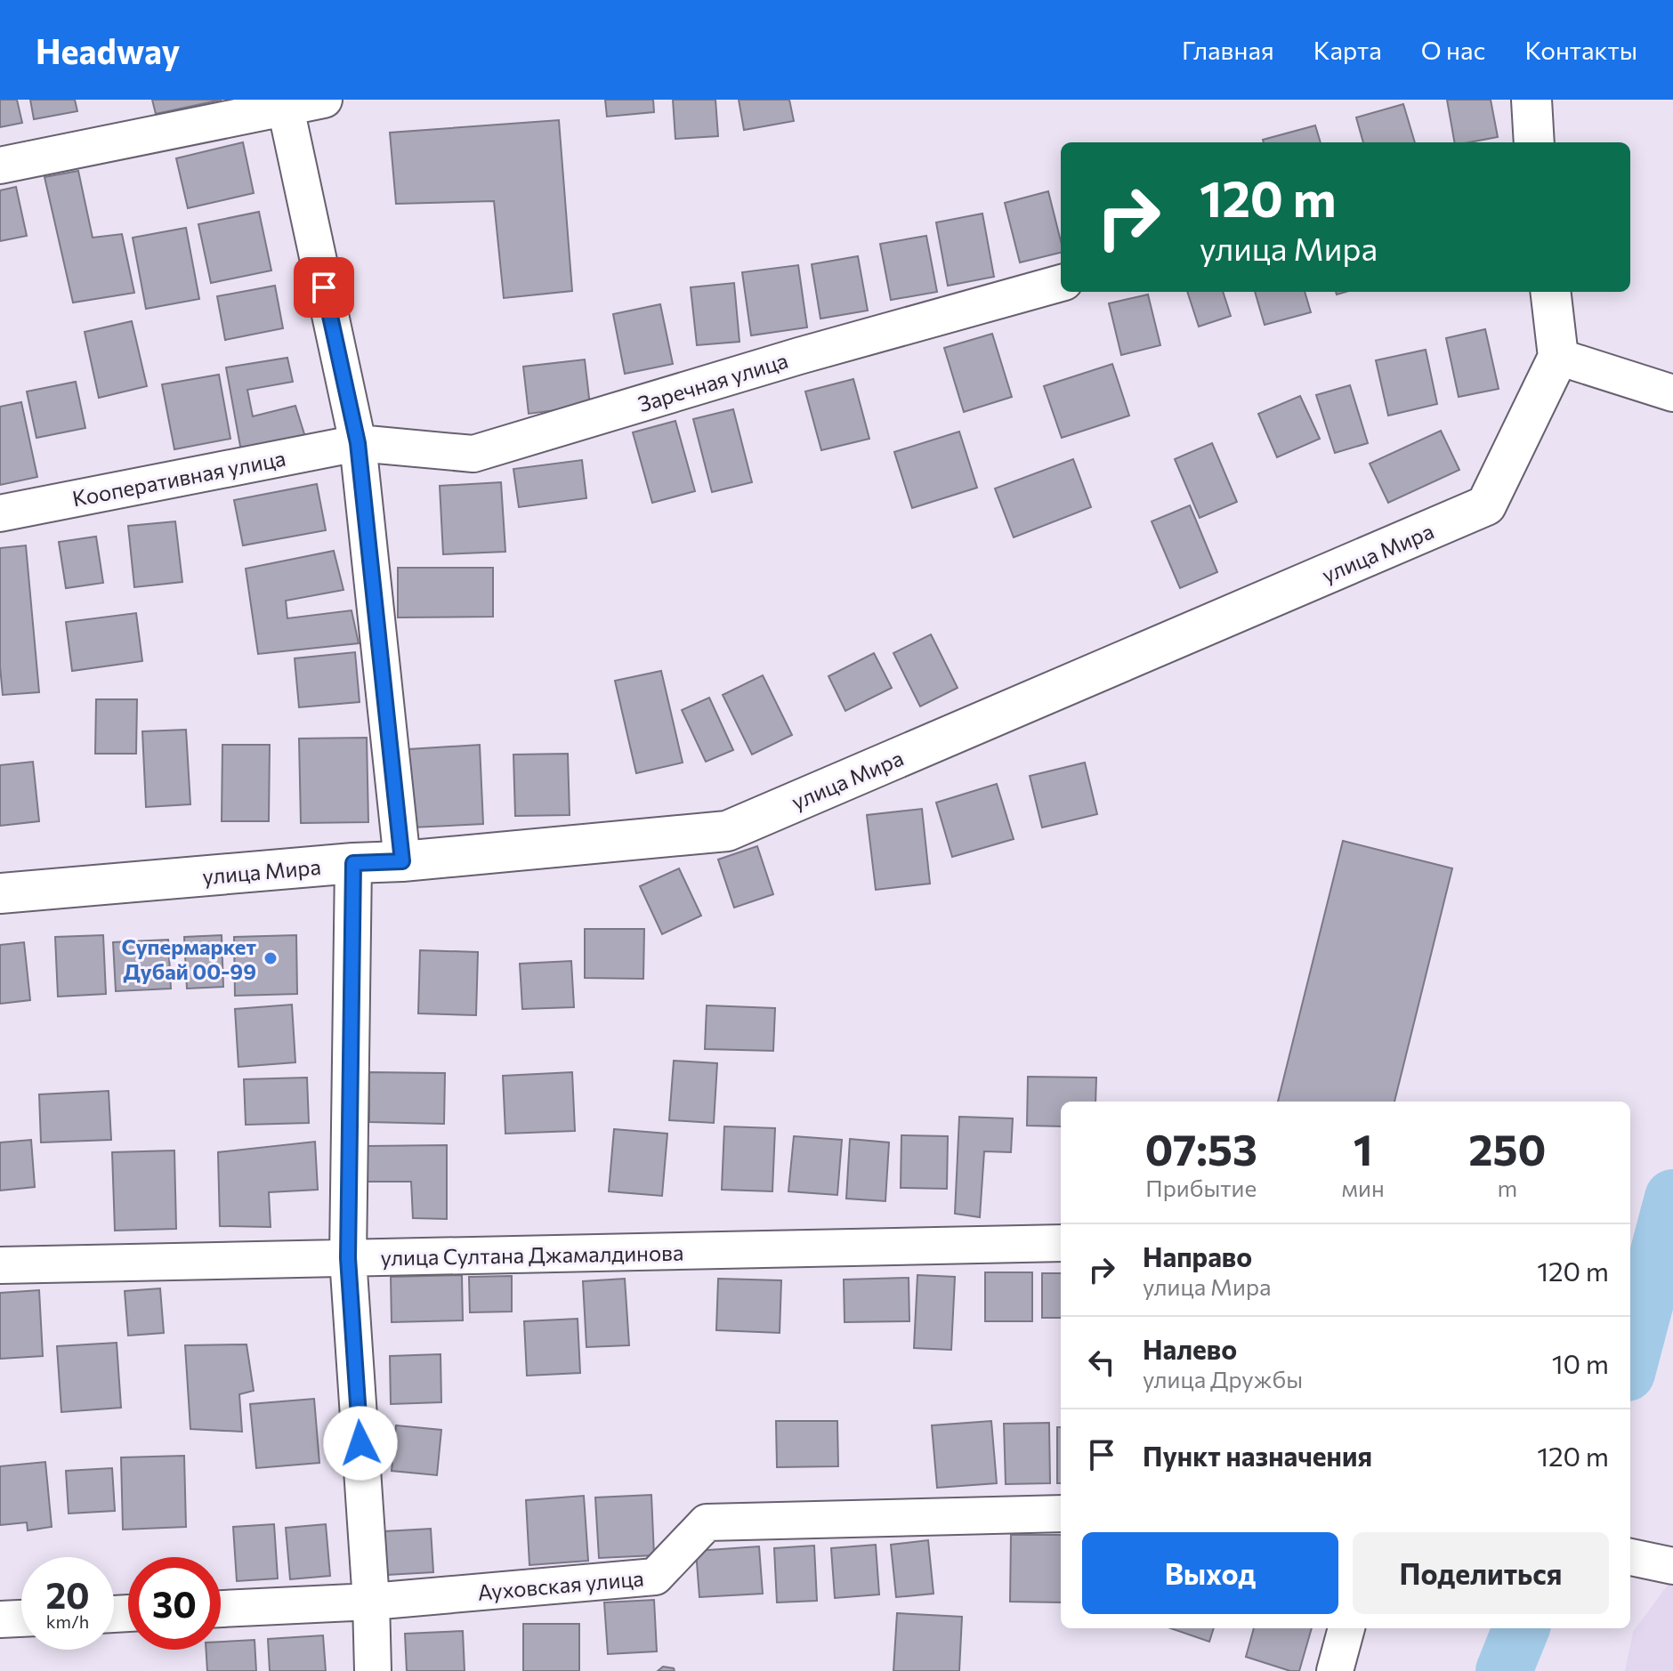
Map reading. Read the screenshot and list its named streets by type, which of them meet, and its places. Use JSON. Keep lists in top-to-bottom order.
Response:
{
  "streets": {
    "main road": ["улица Мира"],
    "street": [
      "Заречная улица",
      "Кооперативная улица",
      "улица Султана Джамалдинова",
      "Ауховская улица"
    ]
  },
  "crossings": [
    ["Заречная улица", "Кооперативная улица"]
  ],
  "places": ["Супермаркет Дубай 00-99"],
  "page": {
    "header": "Headway",
    "nav": [
      "Главная",
      "Карта",
      "О нас",
      "Контакты"
    ],
    "turn": ["120 m", "улица Мира"],
    "eta": [
      "07:53",
      "Прибытие",
      "1",
      "мин",
      "250",
      "m"
    ],
    "list": [
      {
        "name": "Направо",
        "note": "улица Мира",
        "value": "120 m"
      },
      {
        "name": "Налево",
        "note": "улица Дружбы",
        "value": "10 m"
      },
      {
        "name": "Пункт назначения",
        "value": "120 m"
      }
    ],
    "buttons": ["Выход", "Поделиться"],
    "speed": "20 km/h",
    "limit": "30"
  }
}
